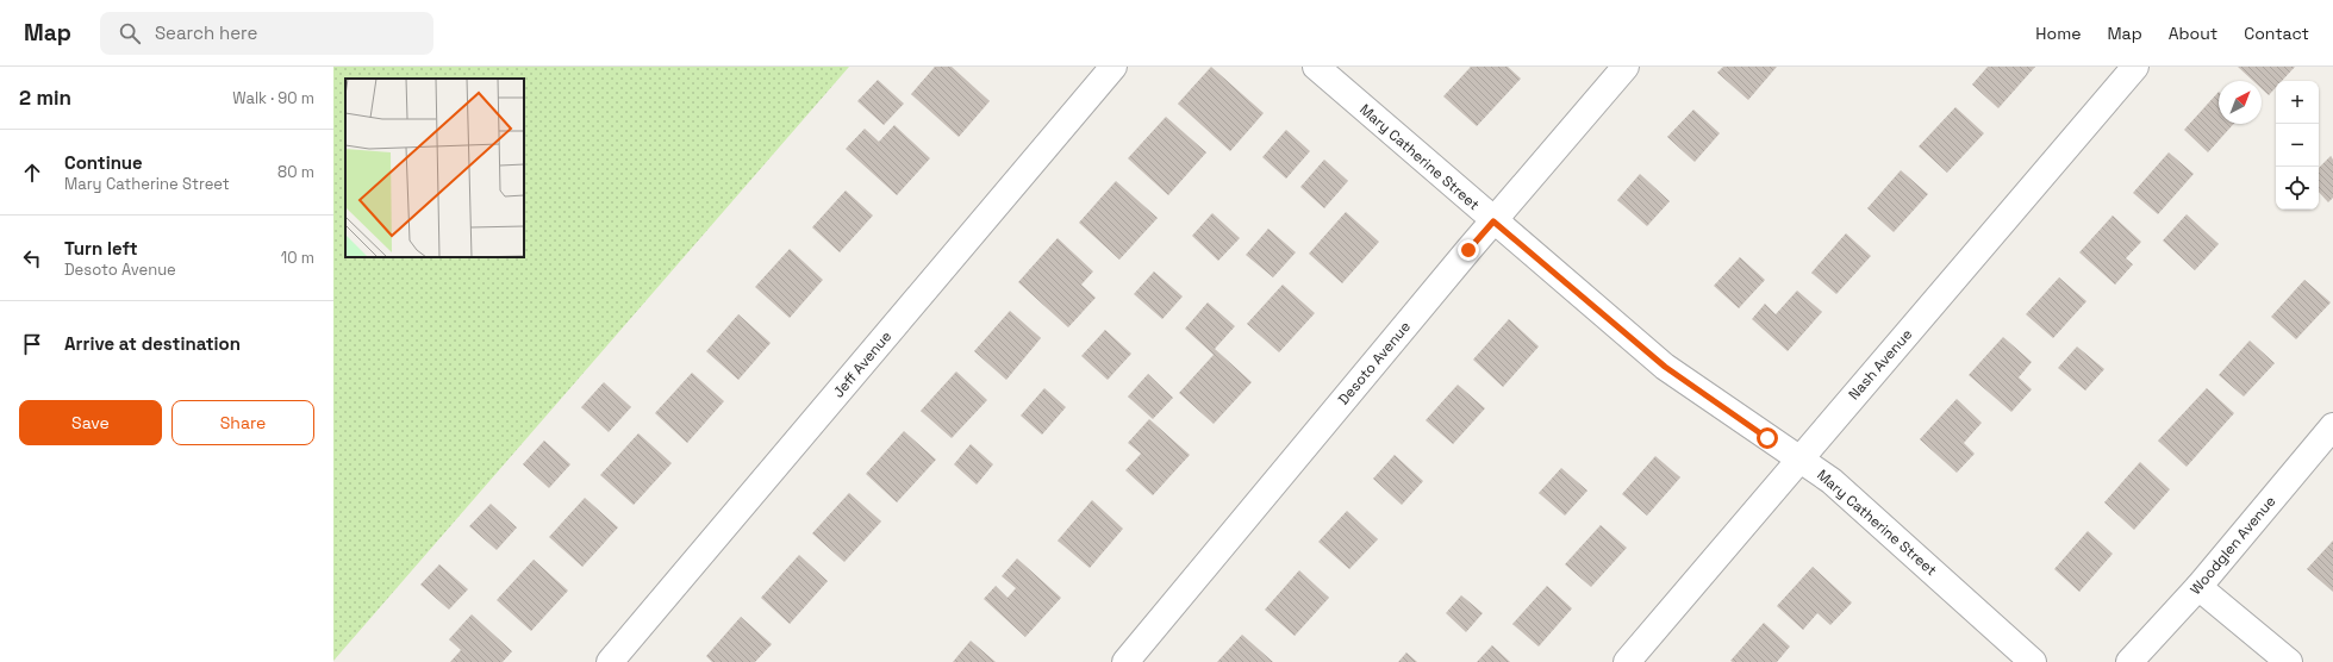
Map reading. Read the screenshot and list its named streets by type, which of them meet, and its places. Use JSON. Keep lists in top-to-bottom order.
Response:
{
  "streets": {
    "street": [
      "Mary Catherine Street",
      "Desoto Avenue",
      "Jeff Avenue",
      "Nash Avenue",
      "Woodglen Avenue"
    ]
  },
  "crossings": [
    ["Mary Catherine Street", "Desoto Avenue"],
    ["Mary Catherine Street", "Nash Avenue"]
  ],
  "north": "top right",
  "page": {
    "header": "Map",
    "search": "Search here",
    "nav": [
      "Home",
      "Map",
      "About",
      "Contact"
    ],
    "heading": ["2 min", "Walk · 90 m"],
    "map_buttons": ["+", "−"],
    "list": [
      ["Continue", "Mary Catherine Street", "80 m"],
      ["Turn left", "Desoto Avenue", "10 m"],
      "Arrive at destination"
    ],
    "buttons": ["Save", "Share"]
  }
}
